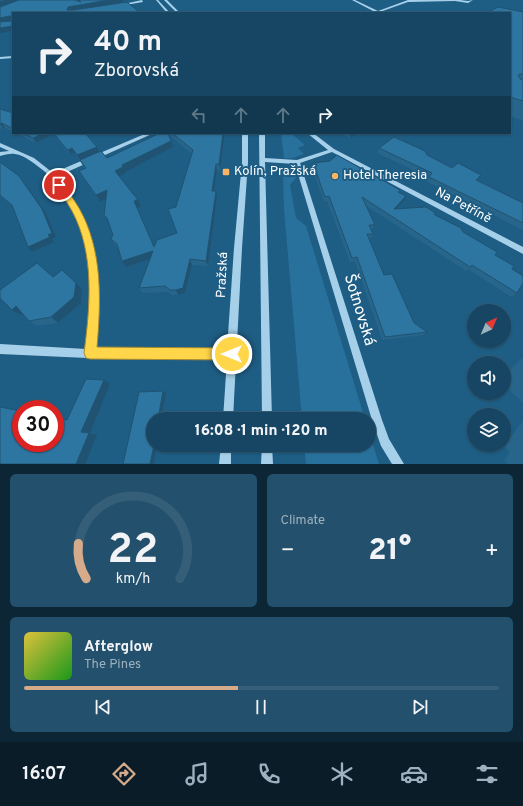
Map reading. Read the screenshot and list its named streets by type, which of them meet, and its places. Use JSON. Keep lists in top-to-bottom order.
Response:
{
  "streets": {
    "street": ["Na Petříně", "Pražská", "Šotnovská"]
  },
  "places": {
    "transit": ["Kolín, Pražská"],
    "other": ["Hotel Theresia"]
  },
  "north": "top right",
  "page": {
    "turn": ["40 m", "Zborovská"],
    "limit": "30",
    "trip": "16:08 · 1 min · 120 m",
    "tile": "Climate",
    "heat": ["−", "21°", "+"],
    "song": ["Afterglow", "The Pines"],
    "tabs": "16:07",
    "gauge": ["22", "km/h"]
  }
}
